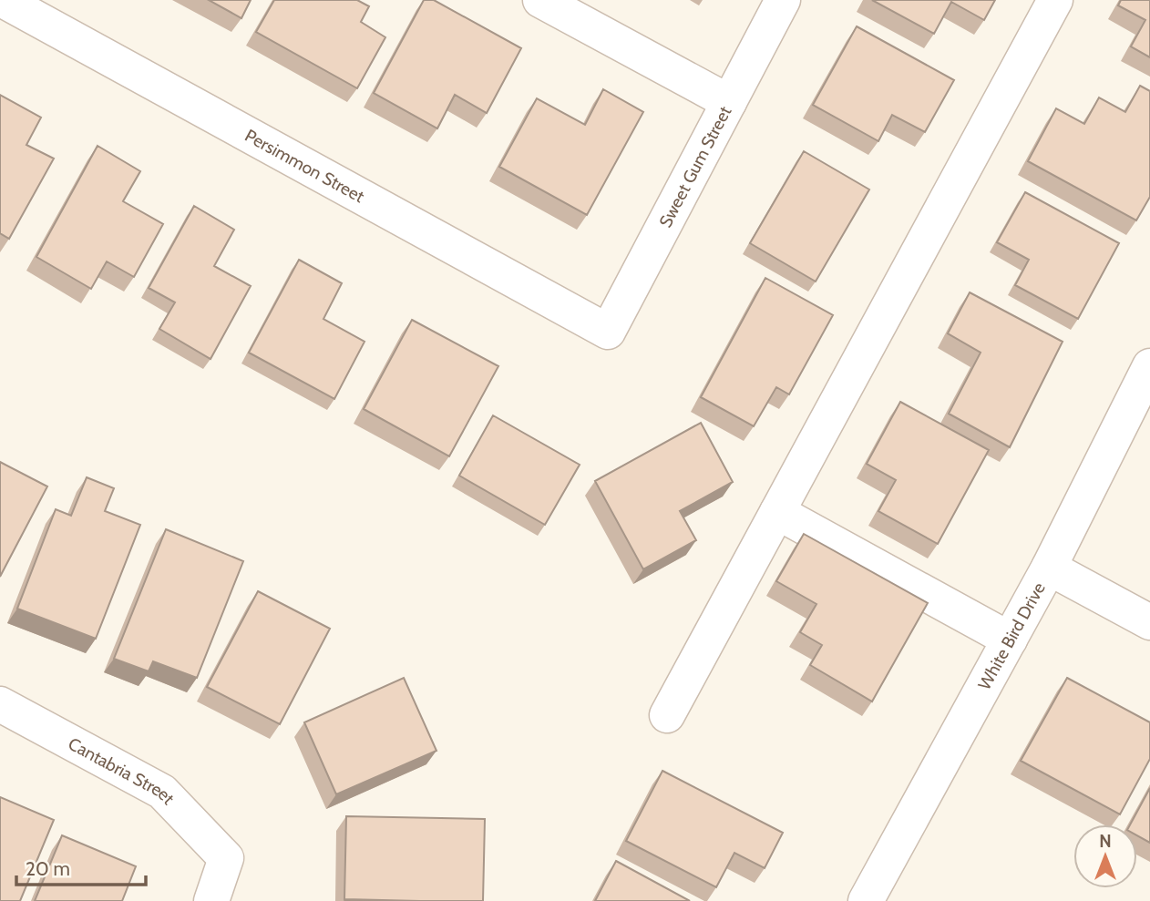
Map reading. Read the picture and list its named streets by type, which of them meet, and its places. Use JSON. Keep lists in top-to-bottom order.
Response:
{
  "streets": {
    "street": [
      "Persimmon Street",
      "Sweet Gum Street",
      "White Bird Drive",
      "Cantabria Street"
    ]
  },
  "crossings": [
    ["Persimmon Street", "Sweet Gum Street"]
  ],
  "scale_bar": "20 m",
  "north": "top"
}
